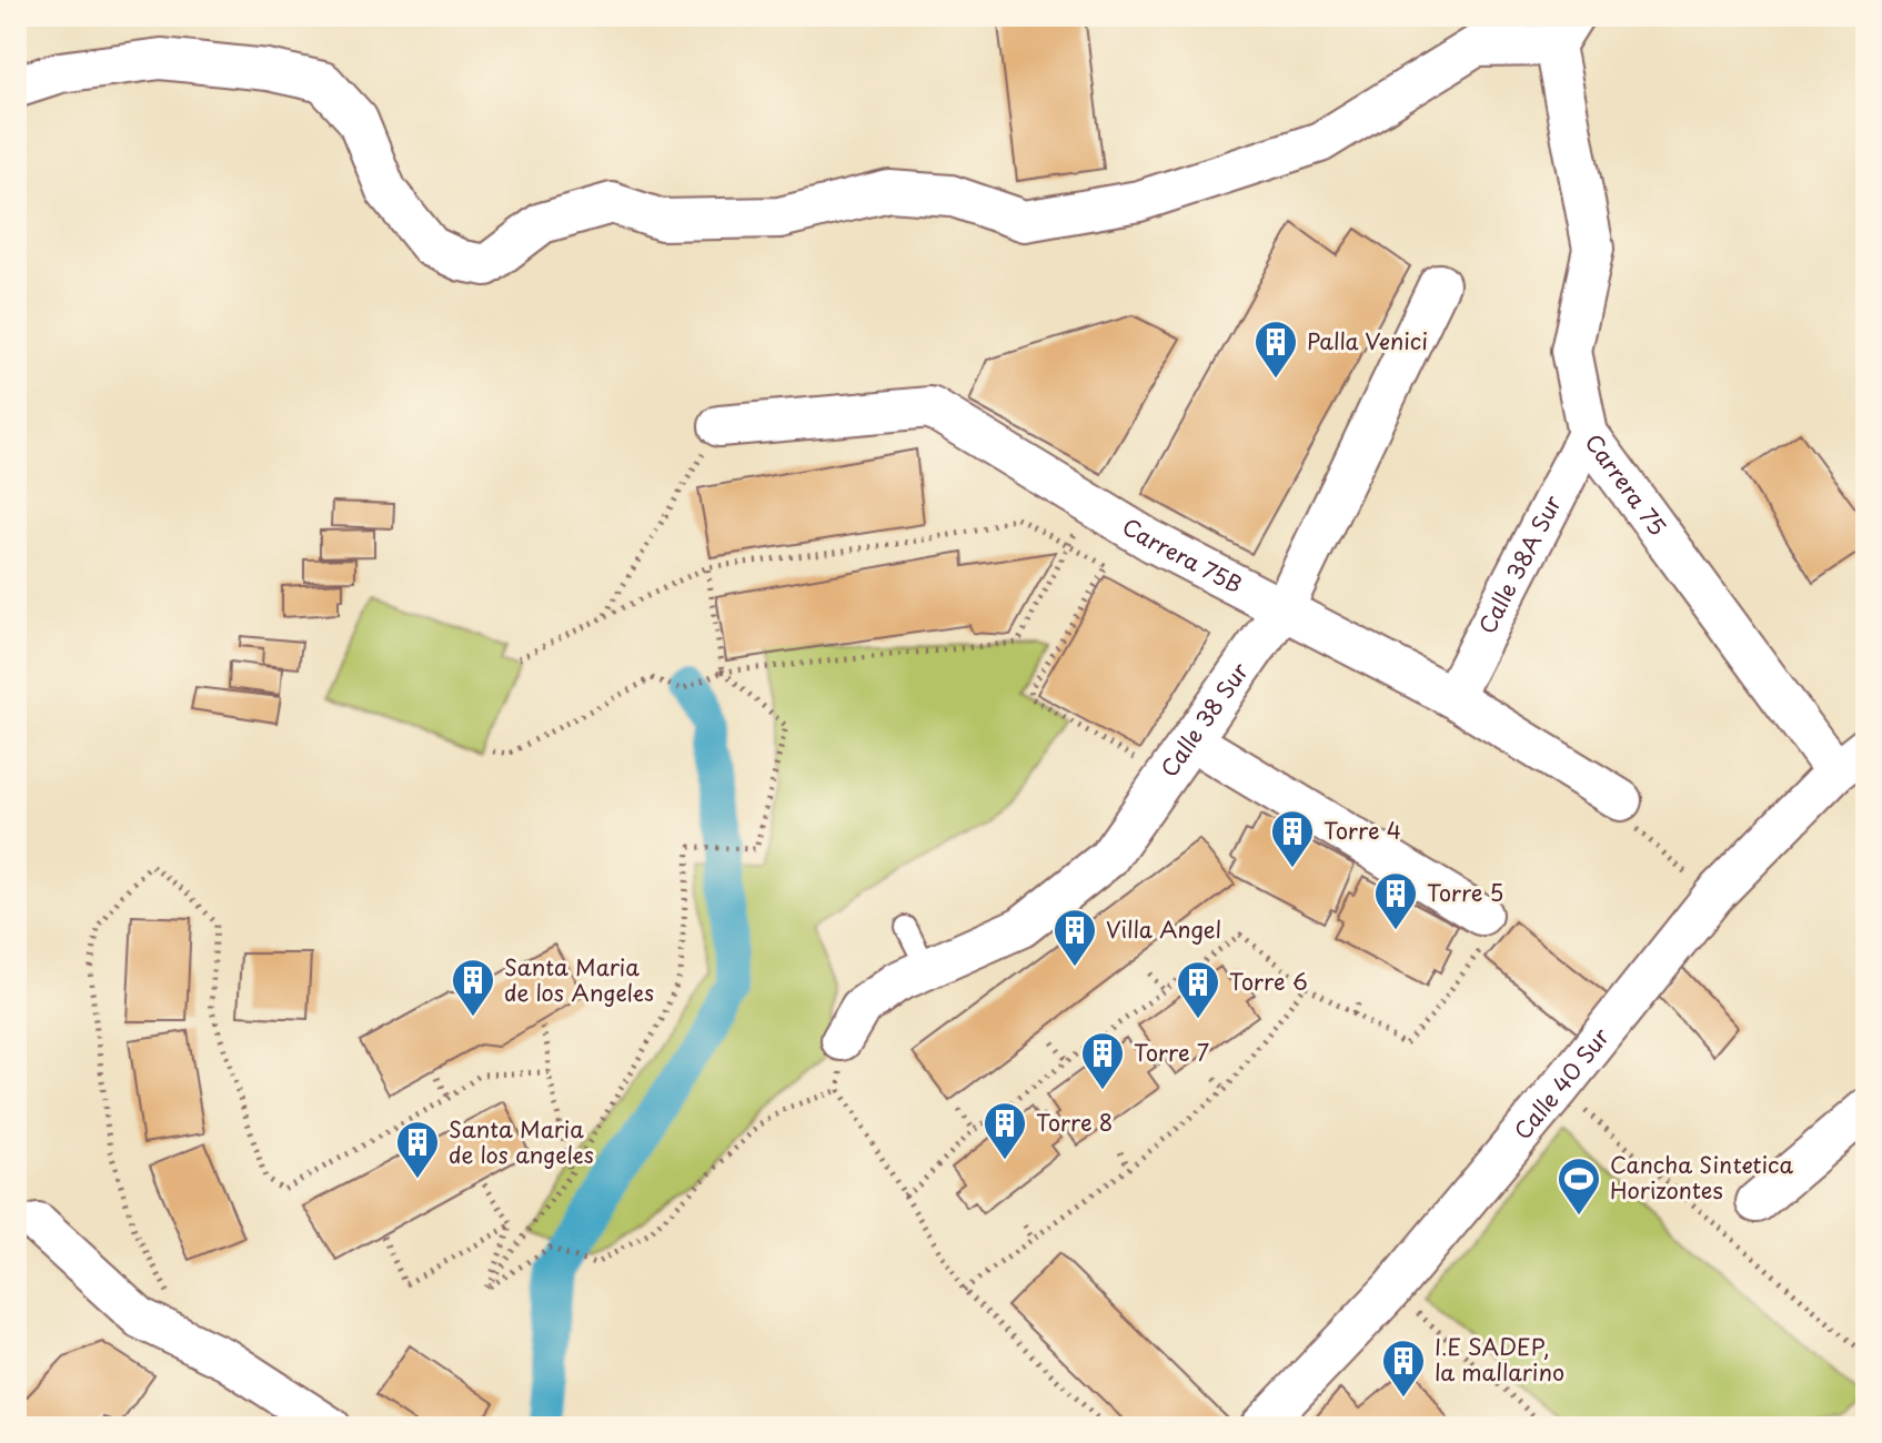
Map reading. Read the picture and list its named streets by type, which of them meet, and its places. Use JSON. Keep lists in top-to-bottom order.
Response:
{
  "streets": {
    "street": [
      "Carrera 75",
      "Carrera 75B",
      "Calle 38A Sur",
      "Calle 38 Sur",
      "Calle 40 Sur"
    ]
  },
  "crossings": [
    ["Carrera 75", "Calle 38A Sur"],
    ["Carrera 75", "Calle 40 Sur"],
    ["Carrera 75B", "Calle 38A Sur"],
    ["Carrera 75B", "Calle 38 Sur"]
  ],
  "places": {
    "building": [
      "Palla Venici",
      "Torre 4",
      "Torre 5",
      "Villa Angel",
      "Santa Maria de los Angeles",
      "Torre 6",
      "Torre 7",
      "Torre 8",
      "Santa Maria de los angeles",
      "I.E SADEP, la mallarino"
    ],
    "sports": ["Cancha Sintetica Horizontes"]
  }
}
